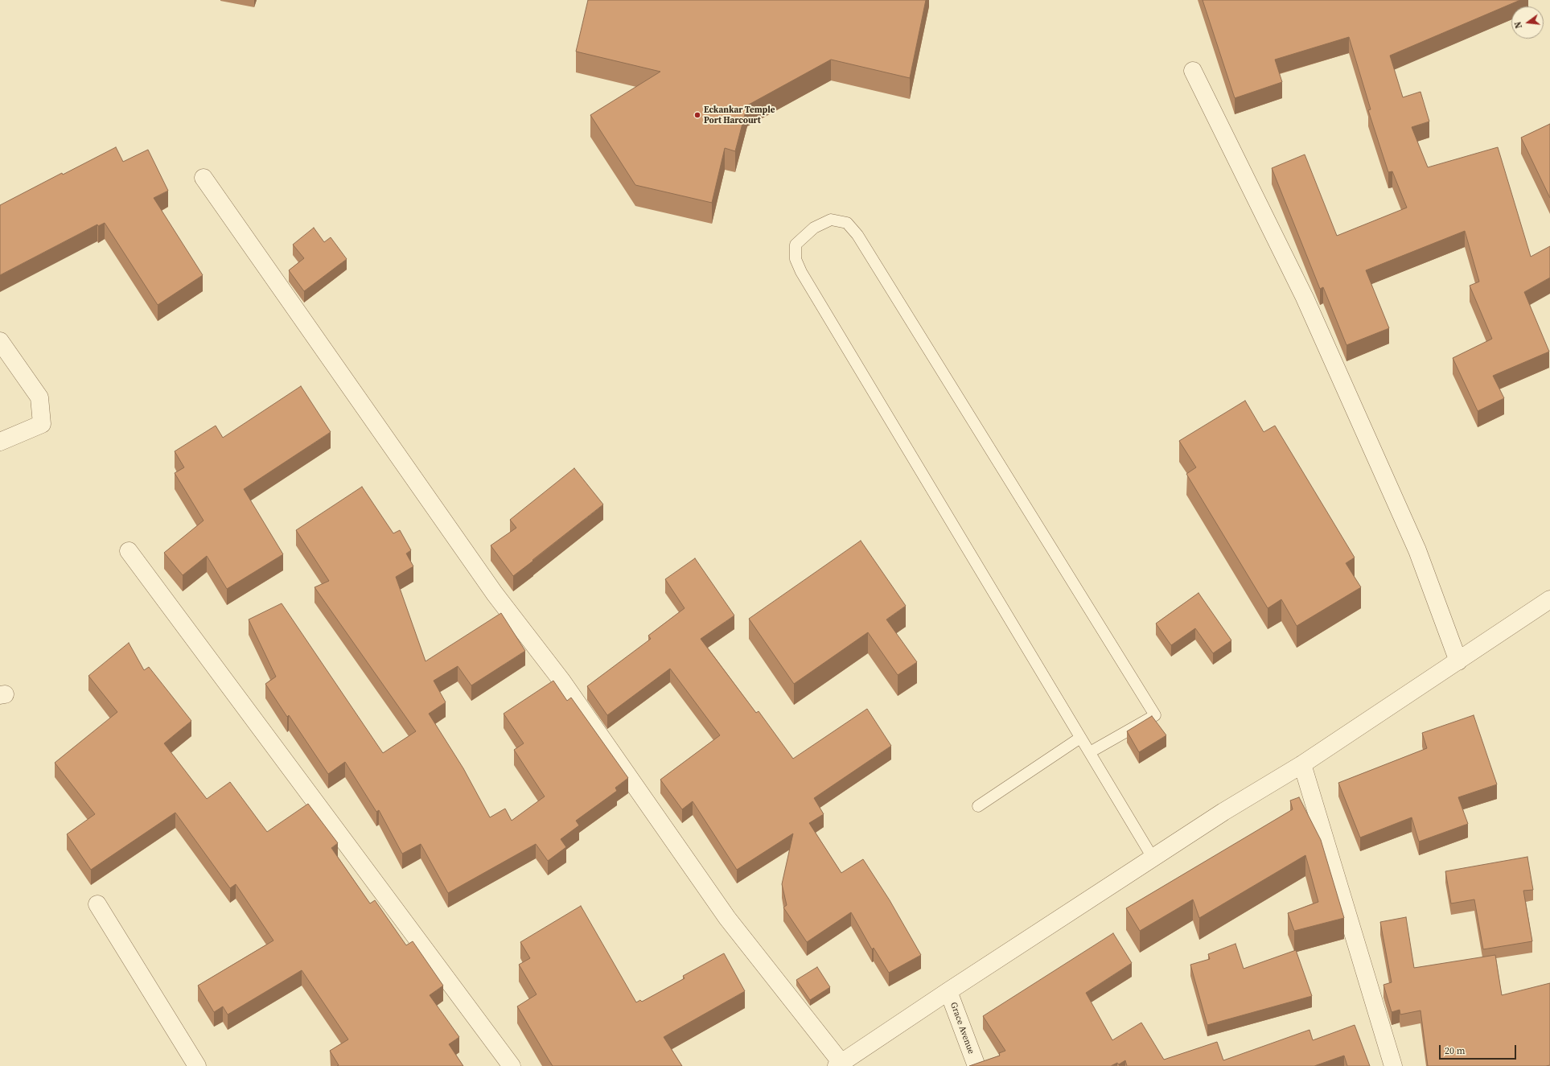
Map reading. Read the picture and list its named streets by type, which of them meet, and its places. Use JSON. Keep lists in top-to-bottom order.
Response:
{
  "streets": {
    "street": ["Grace Avenue"]
  },
  "places": ["Eckankar Temple Port Harcourt"],
  "scale_bar": "20 m",
  "north": "left"
}
